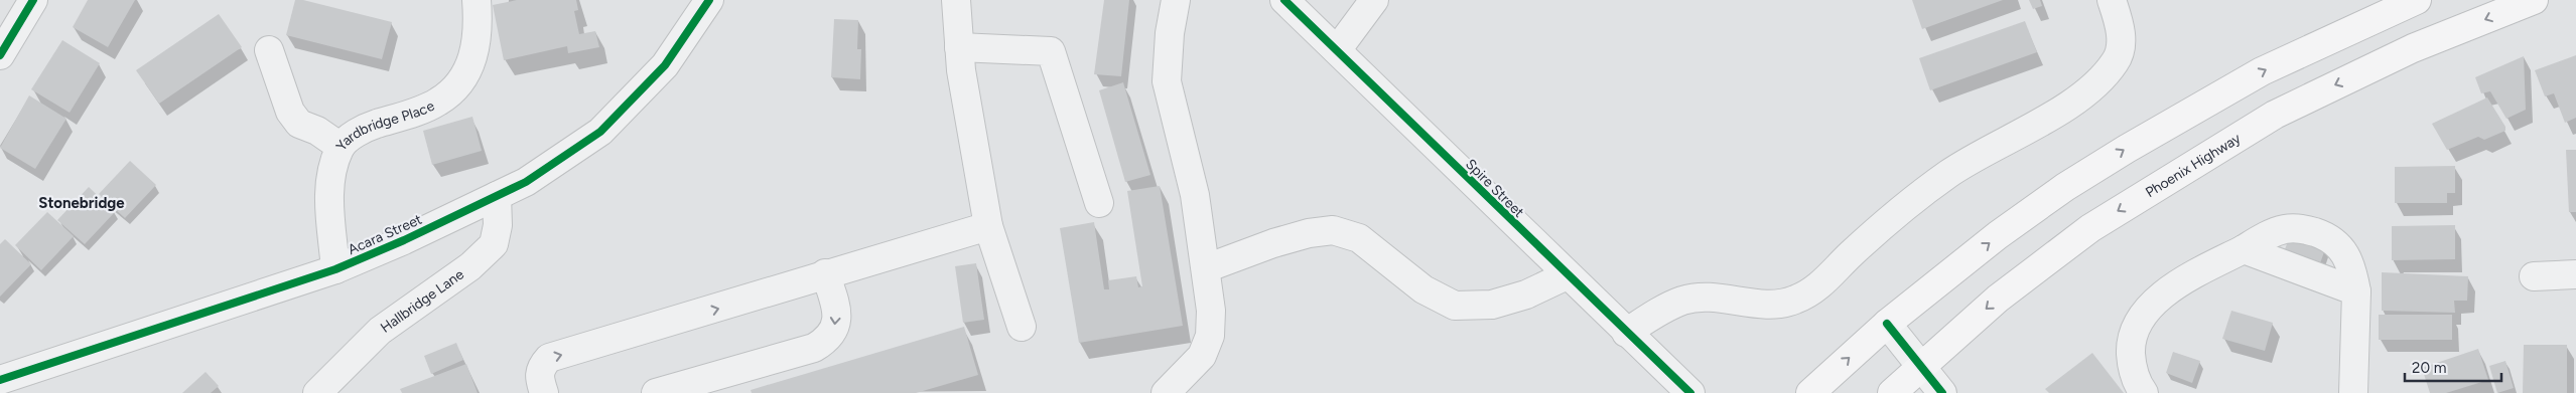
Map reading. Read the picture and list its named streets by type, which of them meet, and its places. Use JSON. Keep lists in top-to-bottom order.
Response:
{
  "streets": {
    "main road": ["Phoenix Highway"],
    "street": [
      "Yardbridge Place",
      "Spire Street",
      "Acara Street",
      "Hallbridge Lane"
    ]
  },
  "crossings": [
    ["Yardbridge Place", "Acara Street"],
    ["Acara Street", "Hallbridge Lane"]
  ],
  "districts": ["Stonebridge"],
  "scale_bar": "20 m"
}
